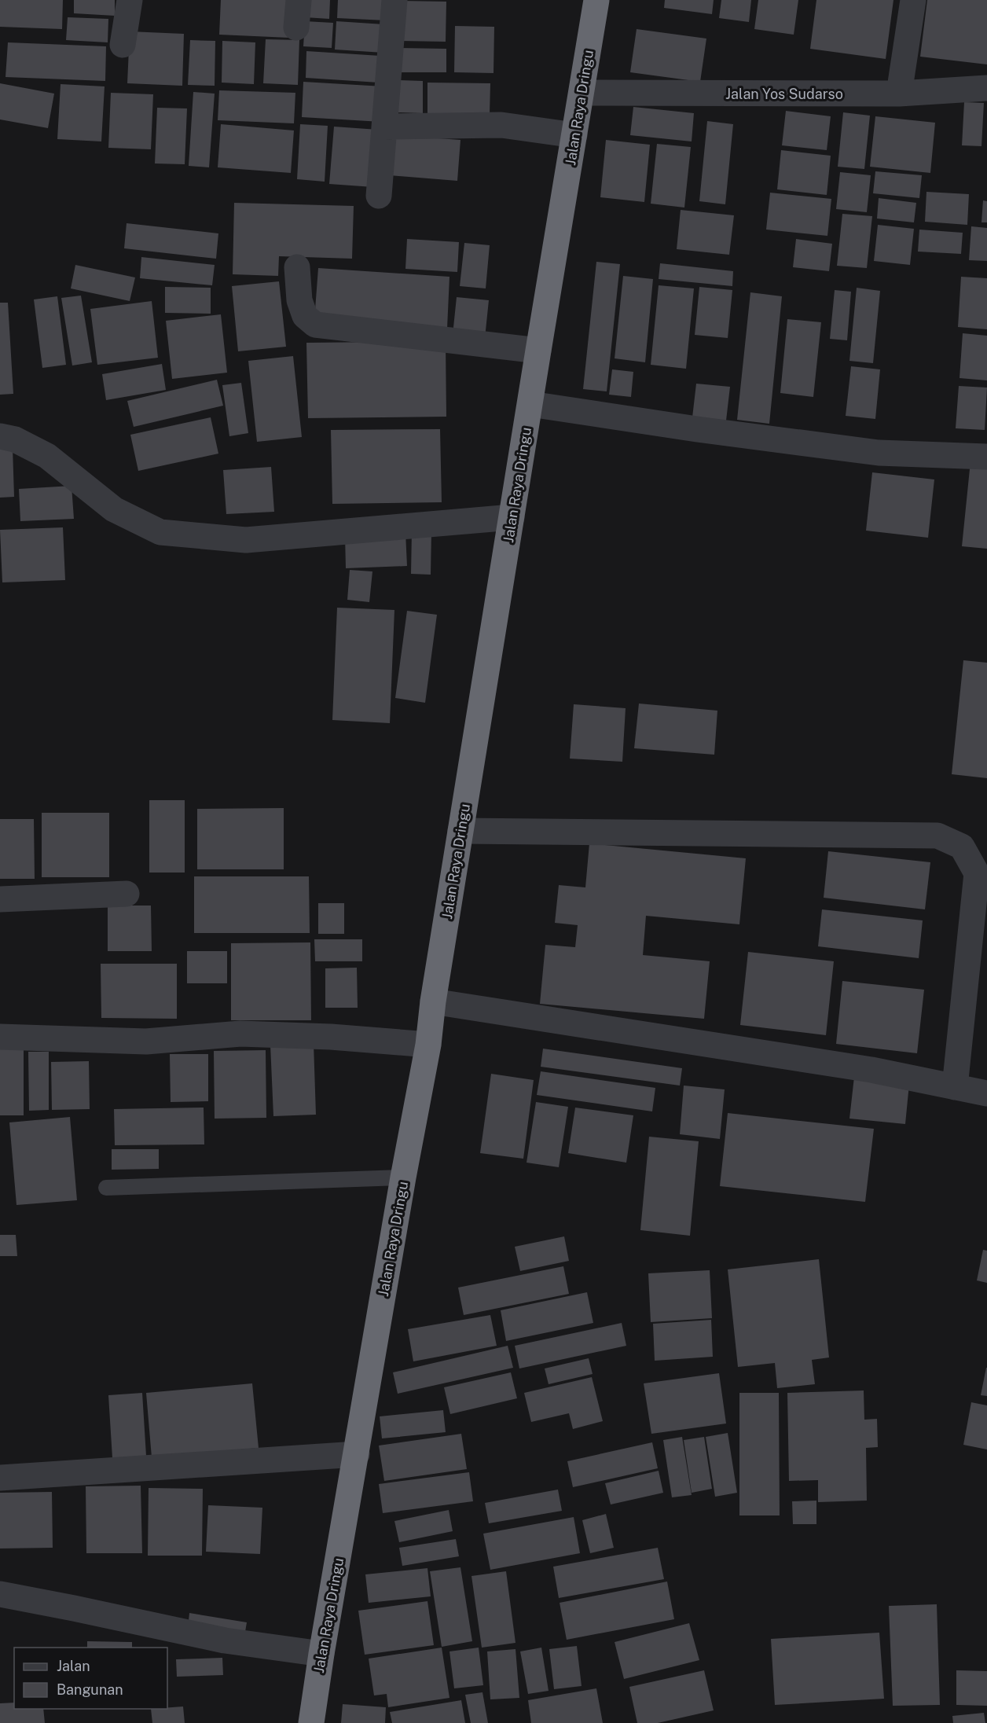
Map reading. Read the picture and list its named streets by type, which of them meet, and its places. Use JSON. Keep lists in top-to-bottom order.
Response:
{
  "streets": {
    "highway": ["Jalan Raya Dringu"],
    "street": ["Jalan Yos Sudarso"]
  },
  "crossings": [
    ["Jalan Yos Sudarso", "Jalan Raya Dringu"]
  ],
  "legend": ["Jalan", "Bangunan"]
}
